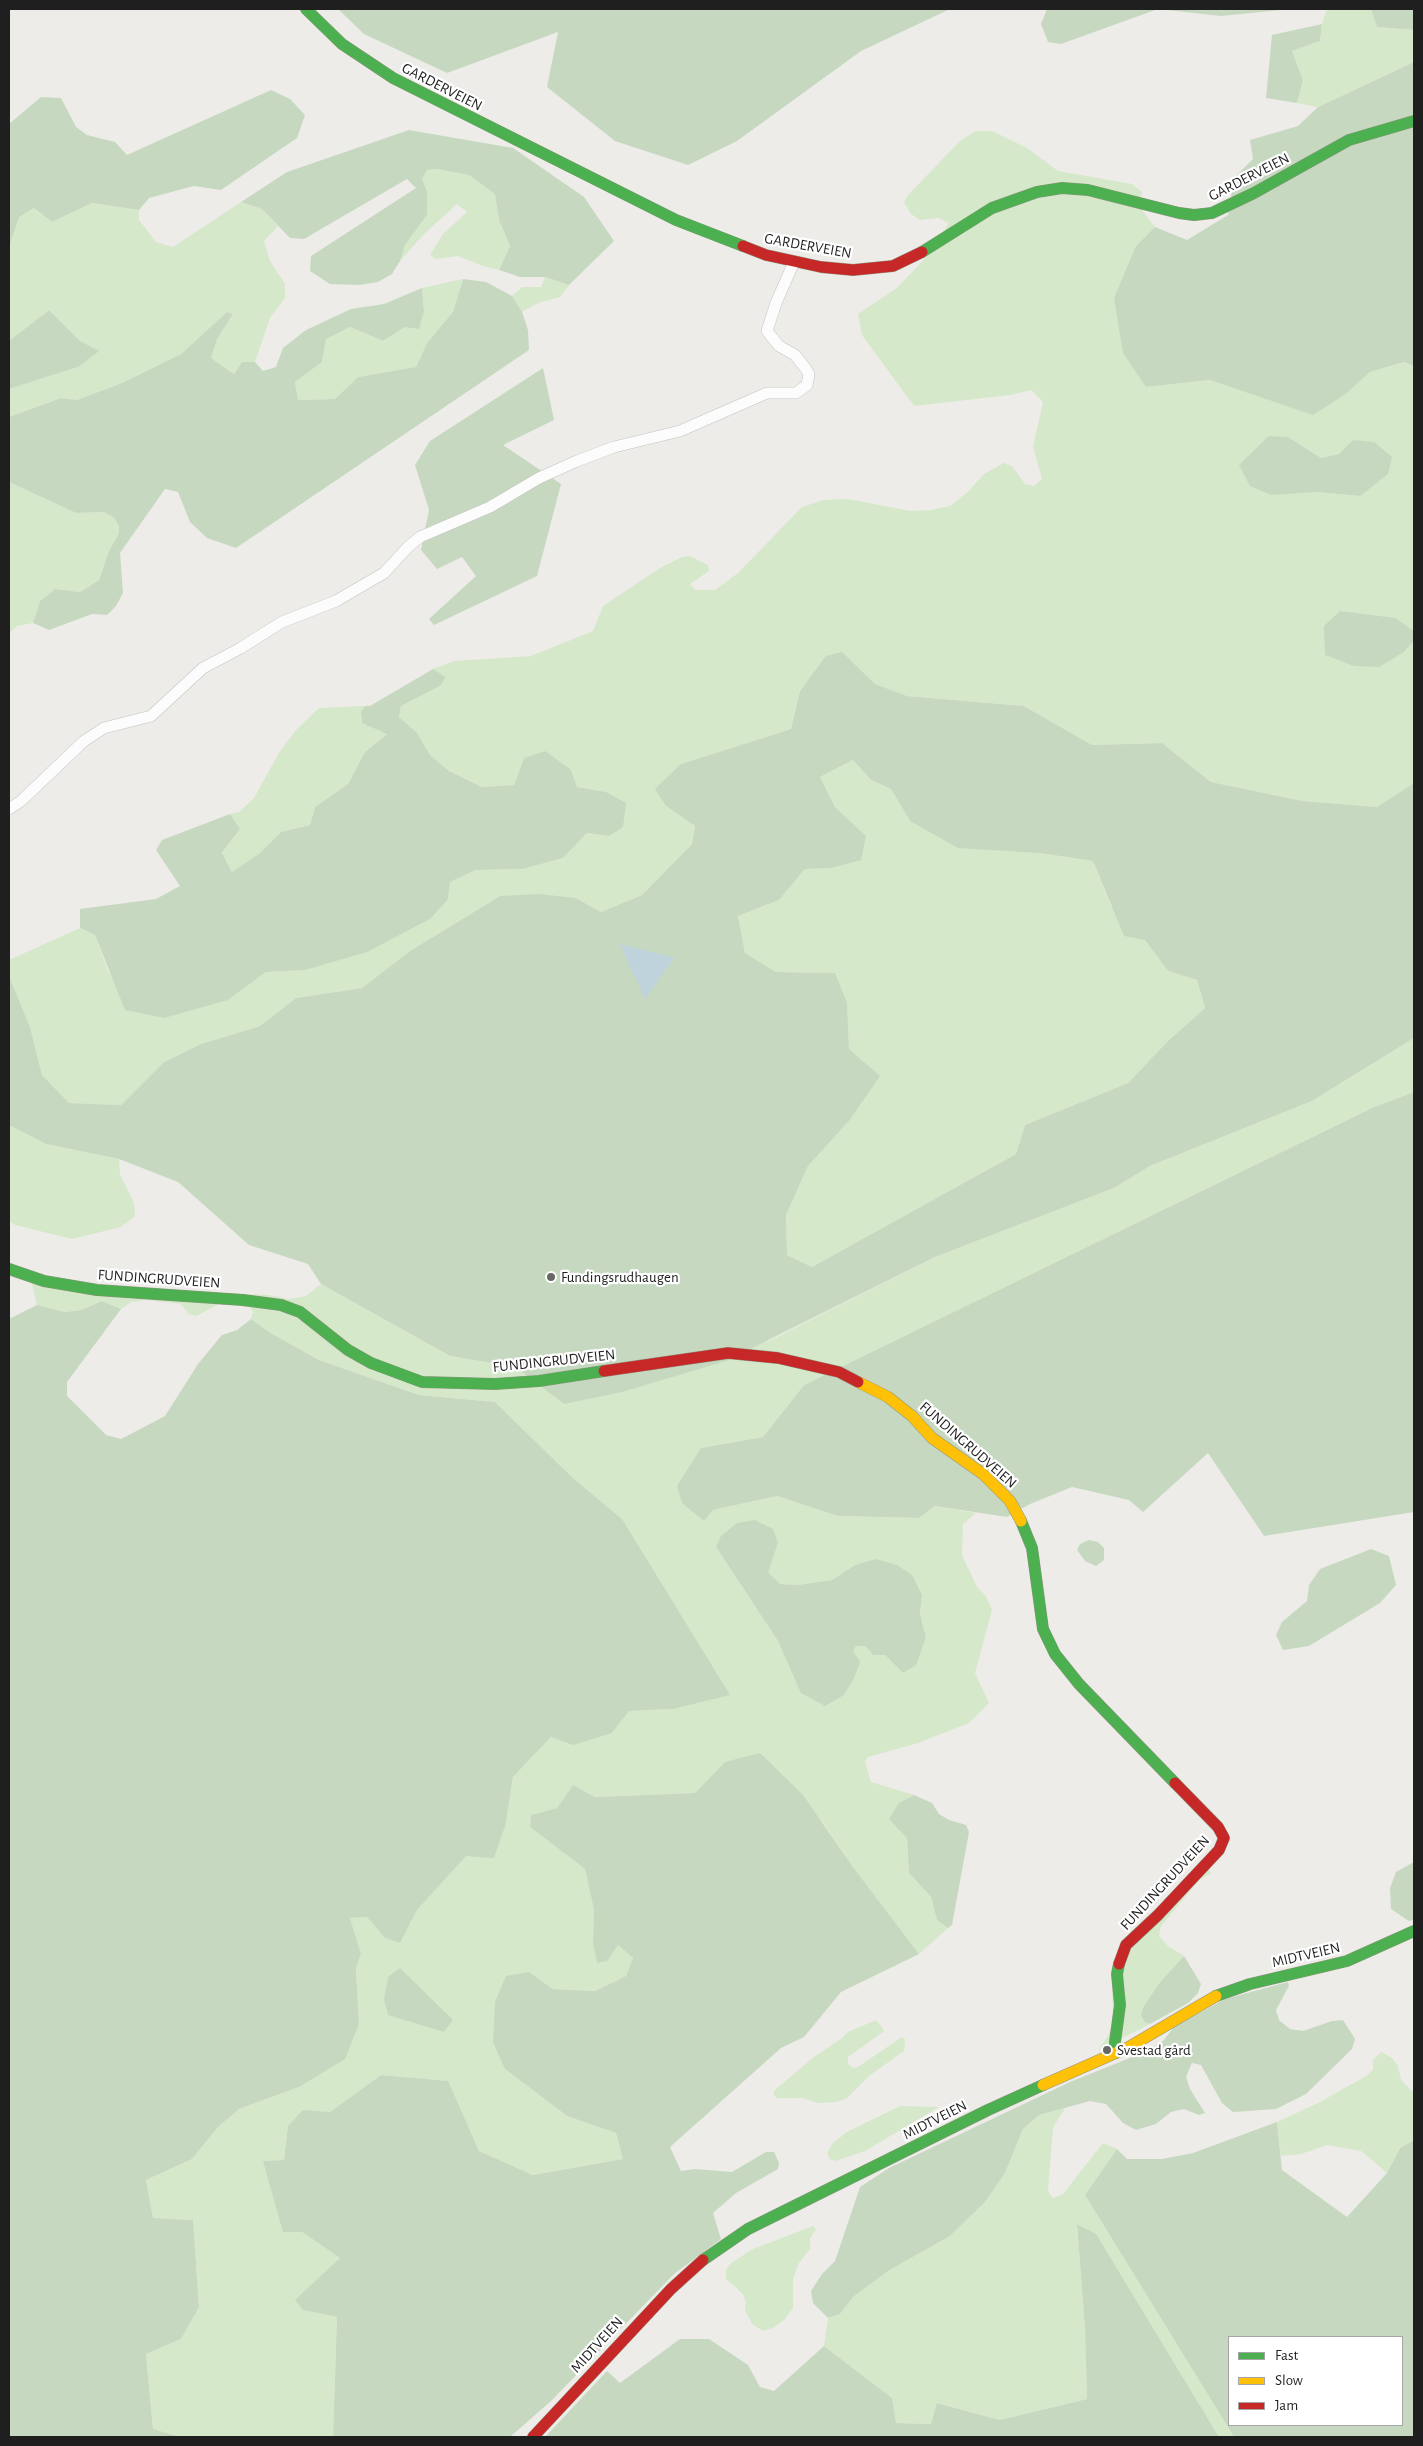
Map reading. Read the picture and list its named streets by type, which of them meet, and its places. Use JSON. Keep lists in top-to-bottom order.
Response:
{
  "streets": {
    "street": ["GARDERVEIEN", "FUNDINGRUDVEIEN", "MIDTVEIEN"]
  },
  "crossings": [
    ["FUNDINGRUDVEIEN", "MIDTVEIEN"]
  ],
  "places": ["Fundingsrudhaugen", "Svestad gård"],
  "legend": ["Fast", "Slow", "Jam"]
}
